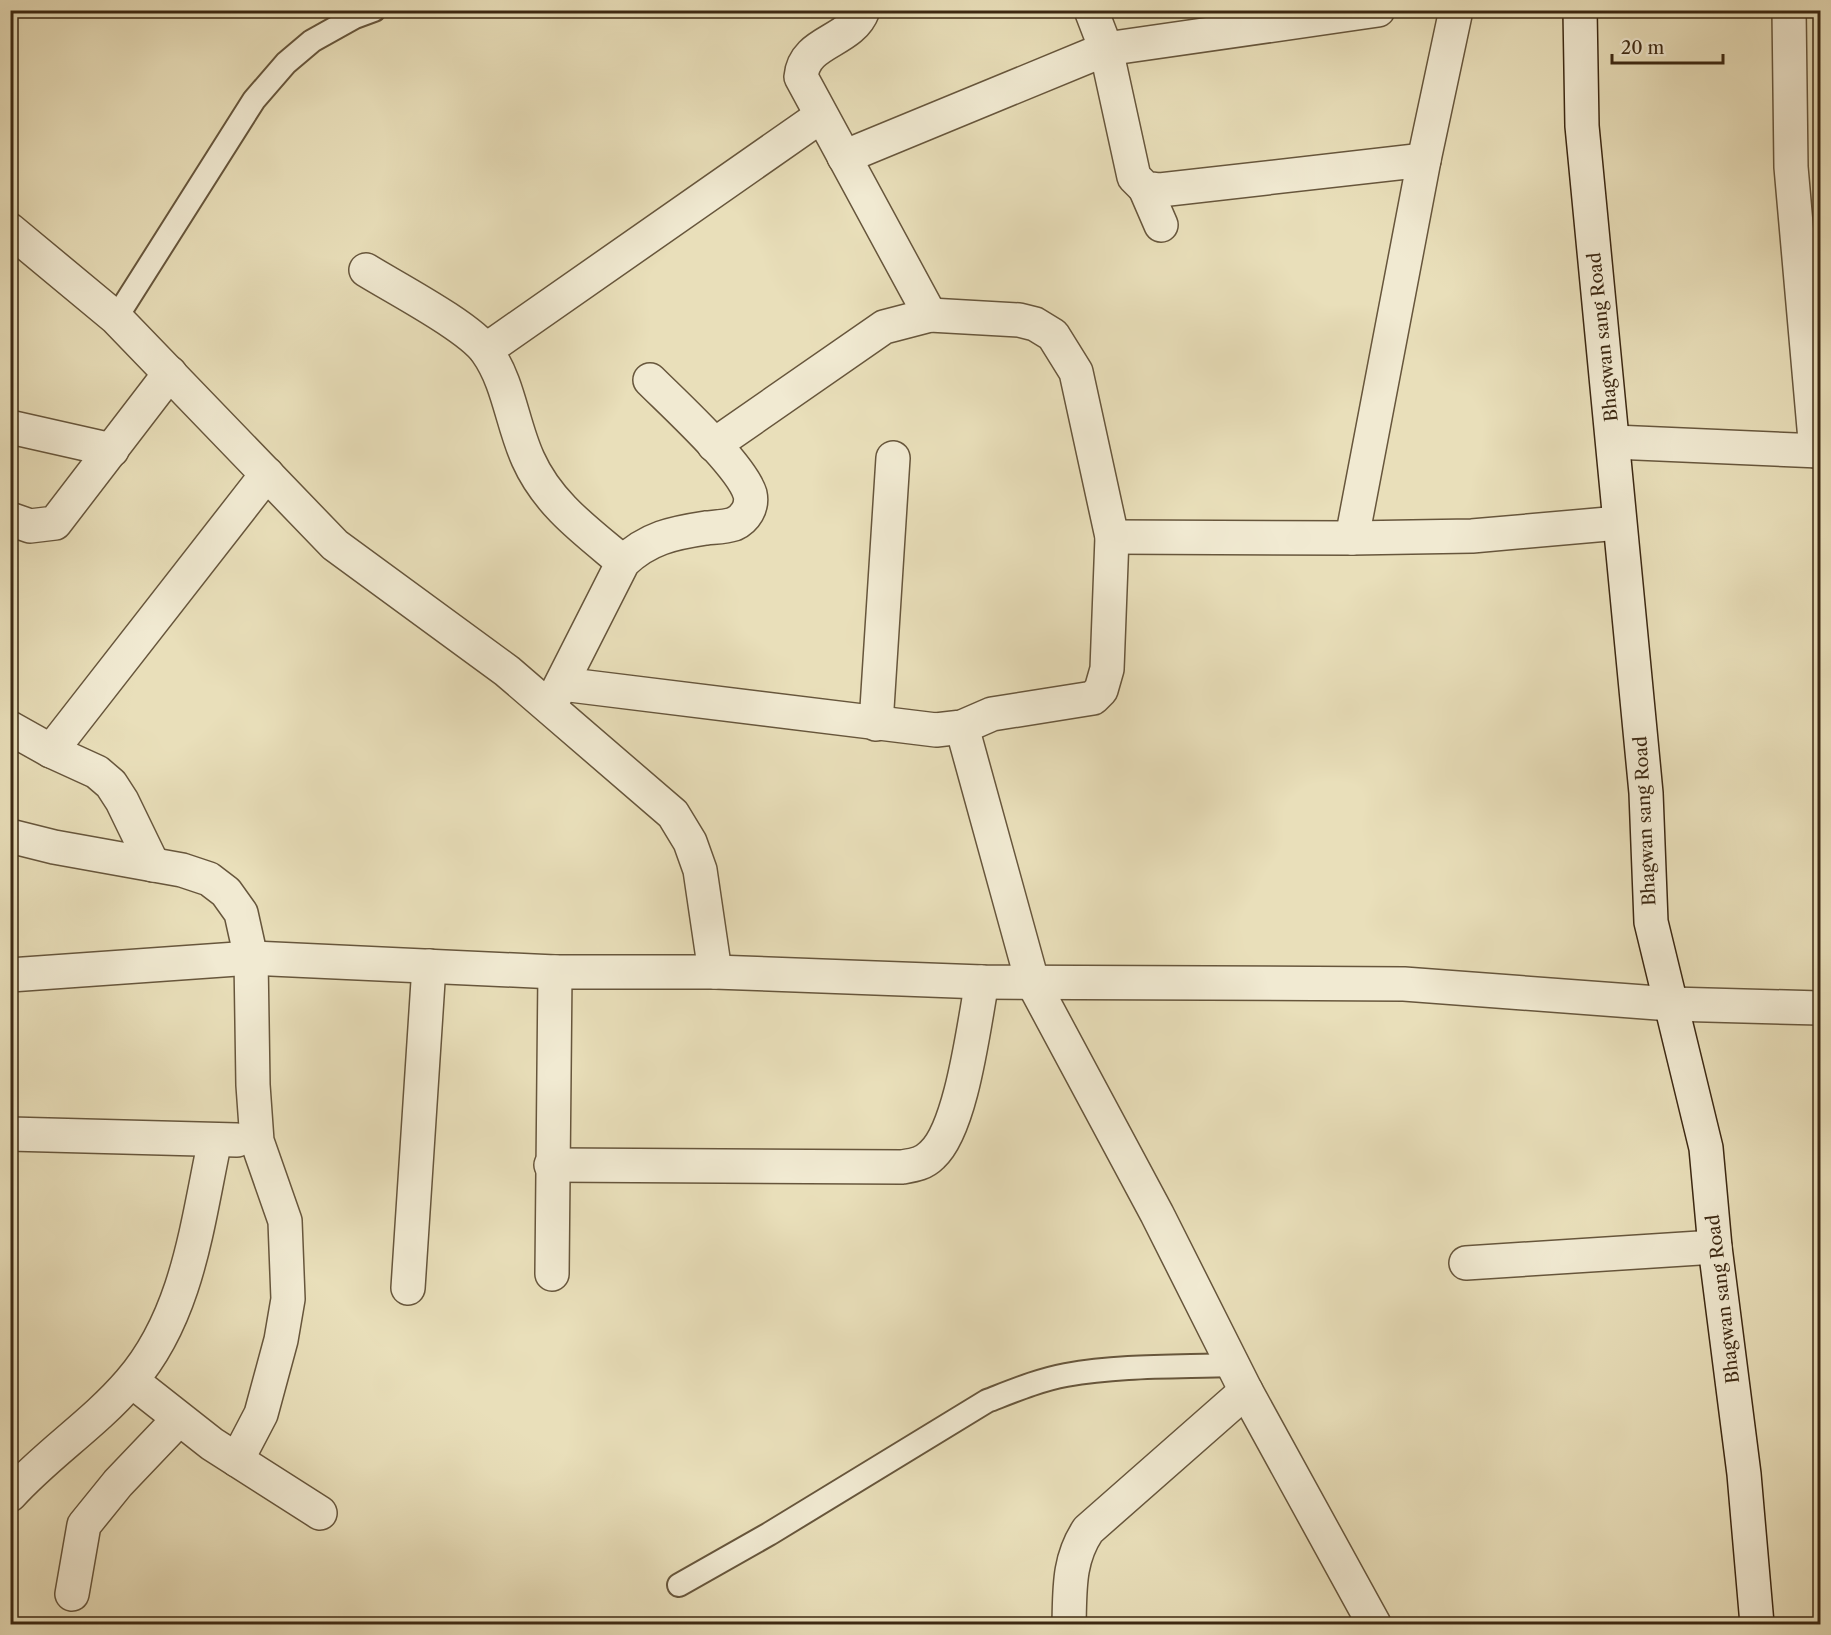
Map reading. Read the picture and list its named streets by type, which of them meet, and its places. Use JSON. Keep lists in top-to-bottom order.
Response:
{
  "streets": {
    "street": ["Bhagwan sang Road"]
  },
  "scale_bar": "20 m"
}
